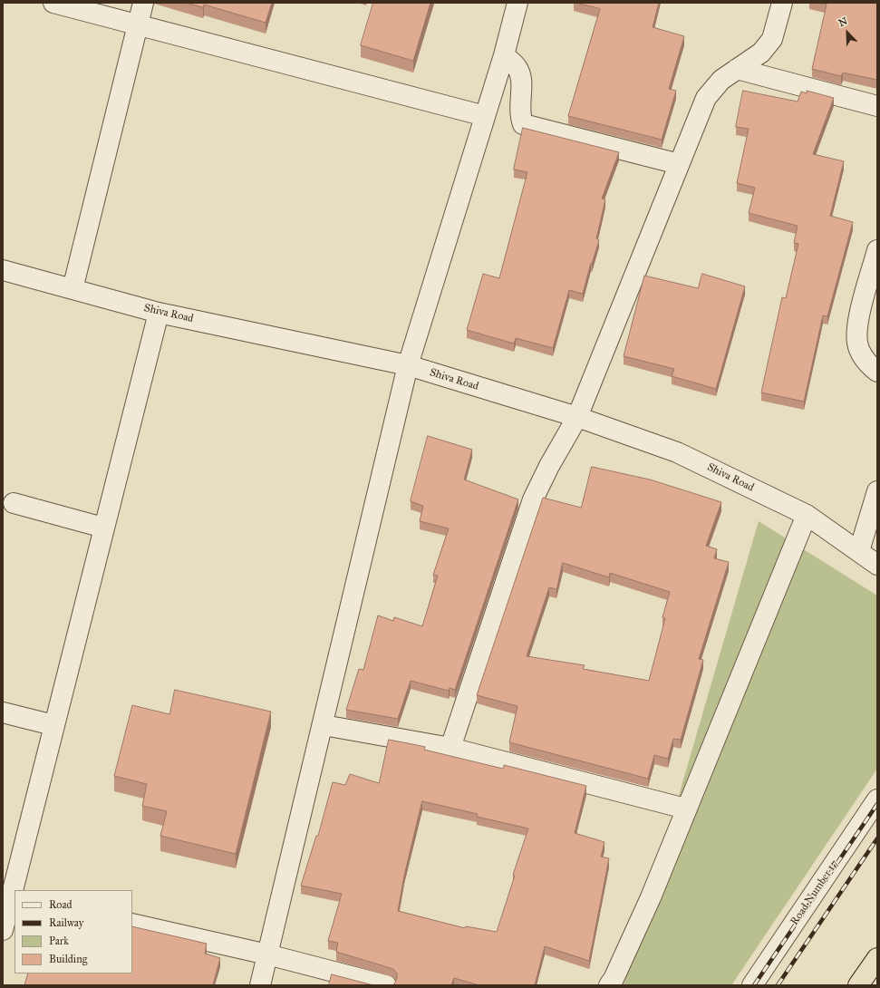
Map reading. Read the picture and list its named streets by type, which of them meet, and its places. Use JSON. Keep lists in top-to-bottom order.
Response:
{
  "streets": {
    "street": ["Shiva Road", "Road Number 17"]
  },
  "legend": [
    "Road",
    "Railway",
    "Park",
    "Building"
  ],
  "north": "top left"
}
